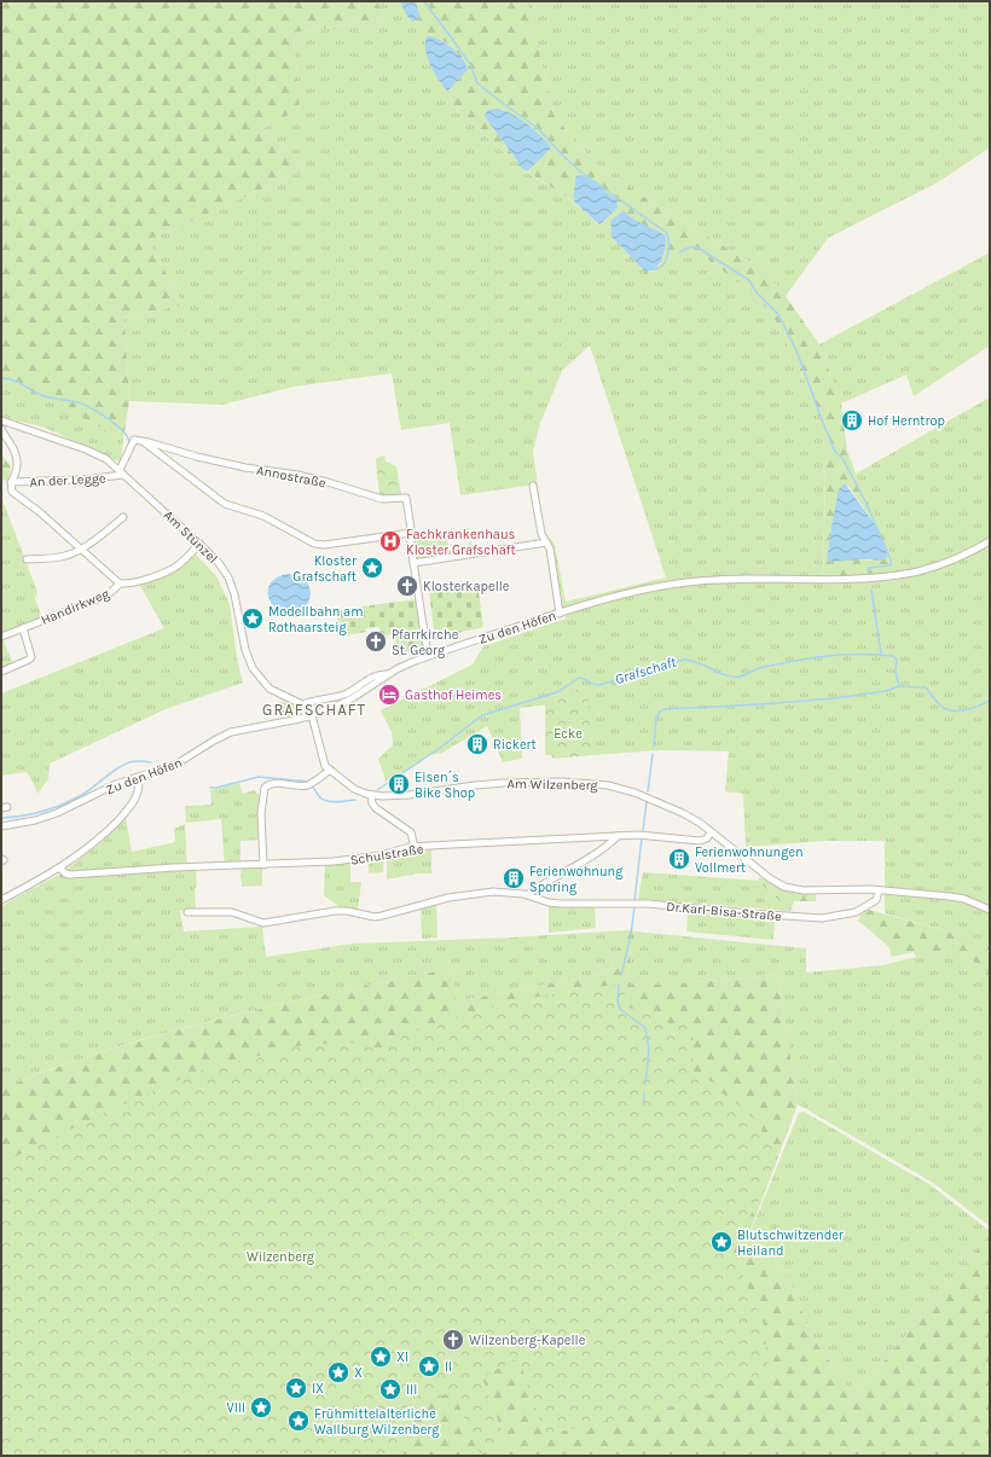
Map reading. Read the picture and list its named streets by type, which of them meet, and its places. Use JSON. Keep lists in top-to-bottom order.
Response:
{
  "streets": {
    "street": [
      "Annostraße",
      "An der Legge",
      "Am Stünzel",
      "Handirkweg",
      "Zu den Höfen",
      "Am Wilzenberg",
      "Schulstraße",
      "Dr.Karl-Bisa-Straße"
    ]
  },
  "crossings": [
    ["Annostraße", "Zu den Höfen"],
    ["An der Legge", "Am Stünzel"],
    ["Am Stünzel", "Handirkweg"],
    ["Am Wilzenberg", "Schulstraße"],
    ["Am Wilzenberg", "Dr.Karl-Bisa-Straße"]
  ],
  "districts": ["GRAFSCHAFT"],
  "water": ["Grafschaft"],
  "parks": ["Ecke", "Wilzenberg"],
  "places": {
    "building": [
      "Hof Herntrop",
      "Rickert",
      "Eisen´s Bike Shop",
      "Ferienwohnungen Vollmert",
      "Ferienwohnung Sporing"
    ],
    "hospital": ["Fachkrankenhaus Kloster Grafschaft"],
    "place": [
      "Kloster Grafschaft",
      "Modellbahn am Rothaarsteig",
      "Blutschwitzender Heiland",
      "XI",
      "II",
      "X",
      "IX",
      "III",
      "VIII",
      "Frühmittelalterliche Wallburg Wilzenberg"
    ],
    "church": ["Klosterkapelle", "Pfarrkirche St. Georg", "Wilzenberg-Kapelle"],
    "hotel": ["Gasthof Heimes"]
  }
}
